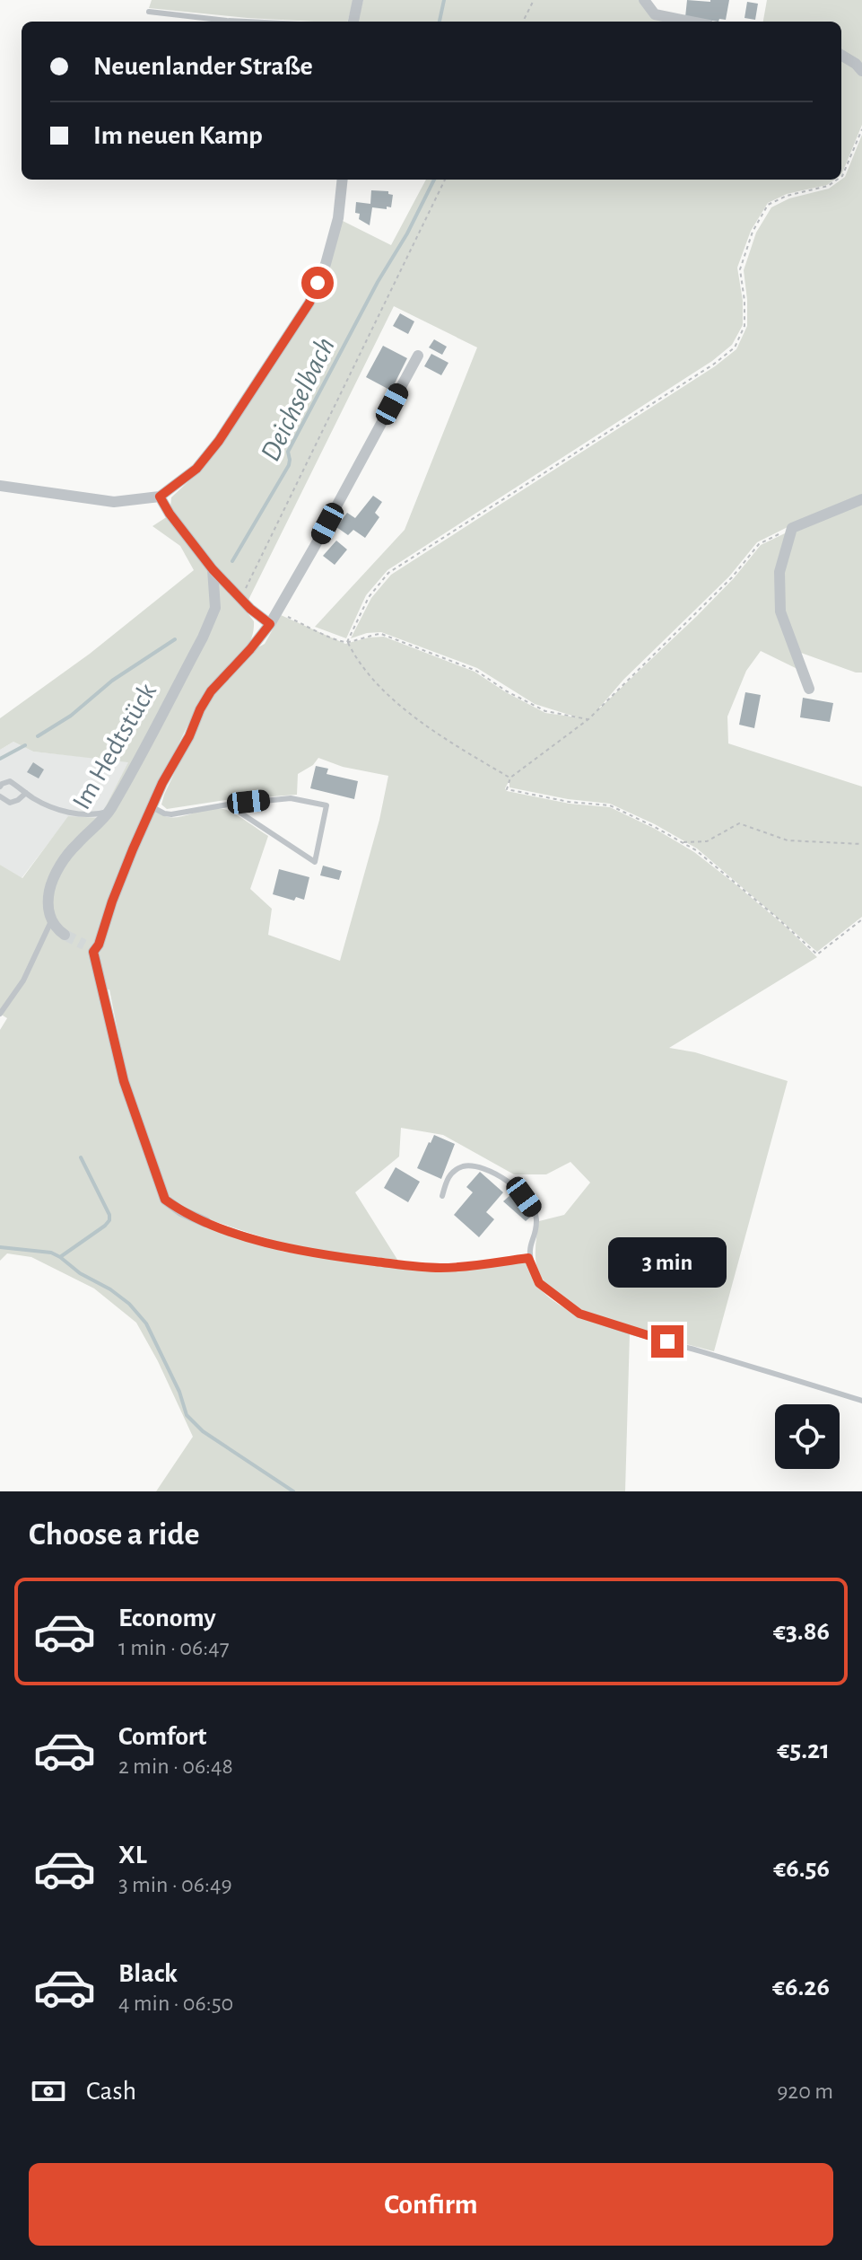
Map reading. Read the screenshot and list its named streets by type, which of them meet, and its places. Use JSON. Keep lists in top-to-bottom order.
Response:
{
  "streets": {
    "street": ["Im Hedtstück"]
  },
  "water": ["Deichselbach"],
  "page": {
    "banner": ["Neuenlander Straße", "Im neuen Kamp"],
    "bubble": "3 min",
    "heading": "Choose a ride",
    "list": [
      {
        "name": "Economy",
        "note": "1 min · 06:47",
        "value": "€3.86"
      },
      {
        "name": "Comfort",
        "note": "2 min · 06:48",
        "value": "€5.21"
      },
      {
        "name": "XL",
        "note": "3 min · 06:49",
        "value": "€6.56"
      },
      {
        "name": "Black",
        "note": "4 min · 06:50",
        "value": "€6.26"
      }
    ],
    "pay": ["Cash", "920 m"],
    "buttons": "Confirm"
  }
}
